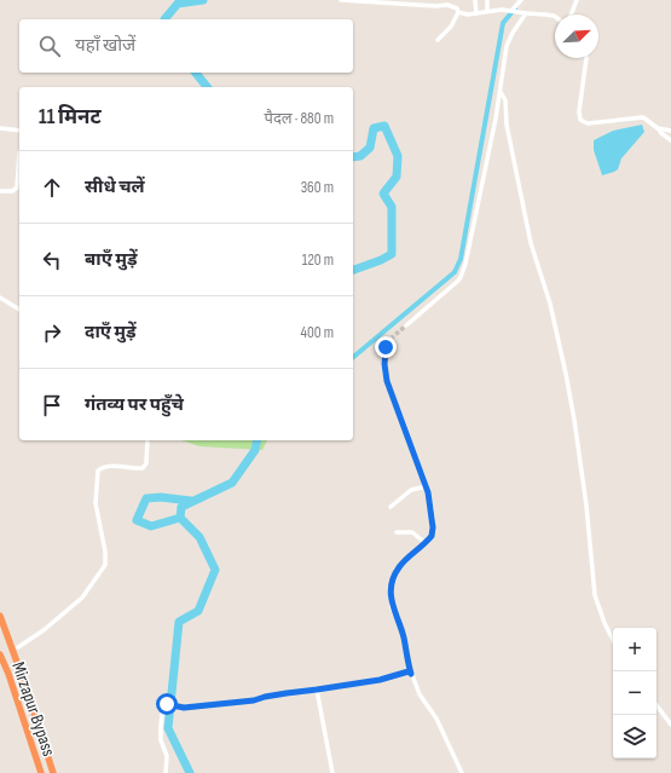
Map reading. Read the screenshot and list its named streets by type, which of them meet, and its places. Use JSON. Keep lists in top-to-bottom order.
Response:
{
  "streets": {
    "highway": ["Mirzapur Bypass"]
  },
  "north": "top right",
  "page": {
    "search": "यहाँ खोजें",
    "heading": ["11 मिनट", "पैदल · 880 m"],
    "list": [
      ["सीधे चलें", "360 m"],
      ["बाएँ मुड़ें", "120 m"],
      ["दाएँ मुड़ें", "400 m"],
      "गंतव्य पर पहुँचे"
    ],
    "map_buttons": ["+", "−"]
  }
}
